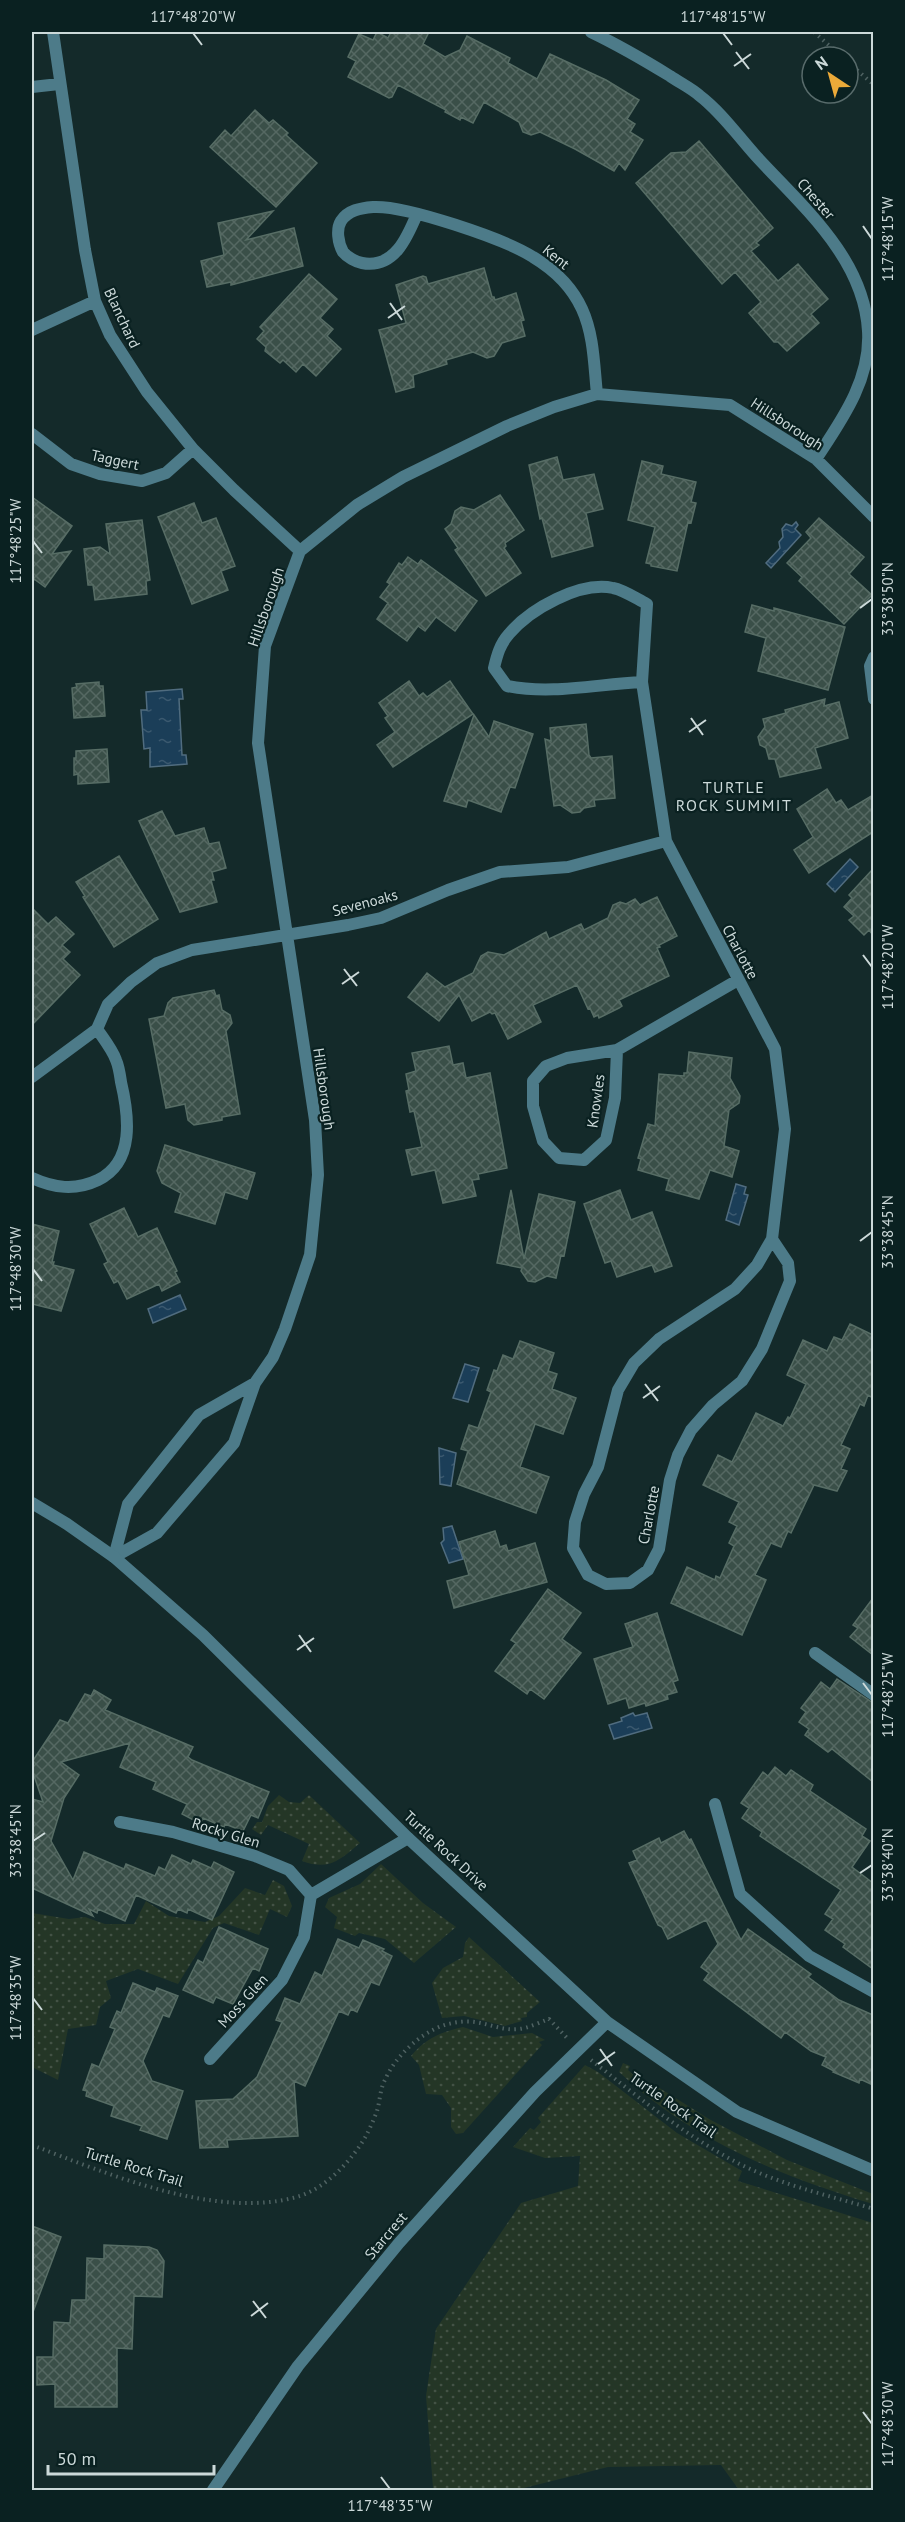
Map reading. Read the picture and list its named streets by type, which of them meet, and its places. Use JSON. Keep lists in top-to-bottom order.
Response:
{
  "streets": {
    "street": [
      "Chester",
      "Kent",
      "Blanchard",
      "Hillsborough",
      "Taggert",
      "Sevenoaks",
      "Charlotte",
      "Knowles",
      "Rocky Glen",
      "Turtle Rock Drive",
      "Moss Glen",
      "Starcrest"
    ],
    "path": ["Turtle Rock Trail"]
  },
  "crossings": [
    ["Chester", "Hillsborough"],
    ["Kent", "Hillsborough"],
    ["Blanchard", "Hillsborough"],
    ["Blanchard", "Taggert"],
    ["Hillsborough", "Sevenoaks"],
    ["Hillsborough", "Turtle Rock Drive"],
    ["Sevenoaks", "Charlotte"],
    ["Charlotte", "Knowles"],
    ["Rocky Glen", "Moss Glen"],
    ["Turtle Rock Drive", "Starcrest"],
    ["Turtle Rock Trail", "Starcrest"]
  ],
  "districts": ["TURTLE ROCK SUMMIT"],
  "scale_bar": "50 m",
  "north": "top left",
  "coordinates": [
    "117°48'20\"W",
    "117°48'15\"W",
    "117°48'25\"W",
    "33°38'50\"N",
    "33°38'45\"N",
    "117°48'30\"W",
    "33°38'40\"N",
    "117°48'35\"W"
  ]
}
